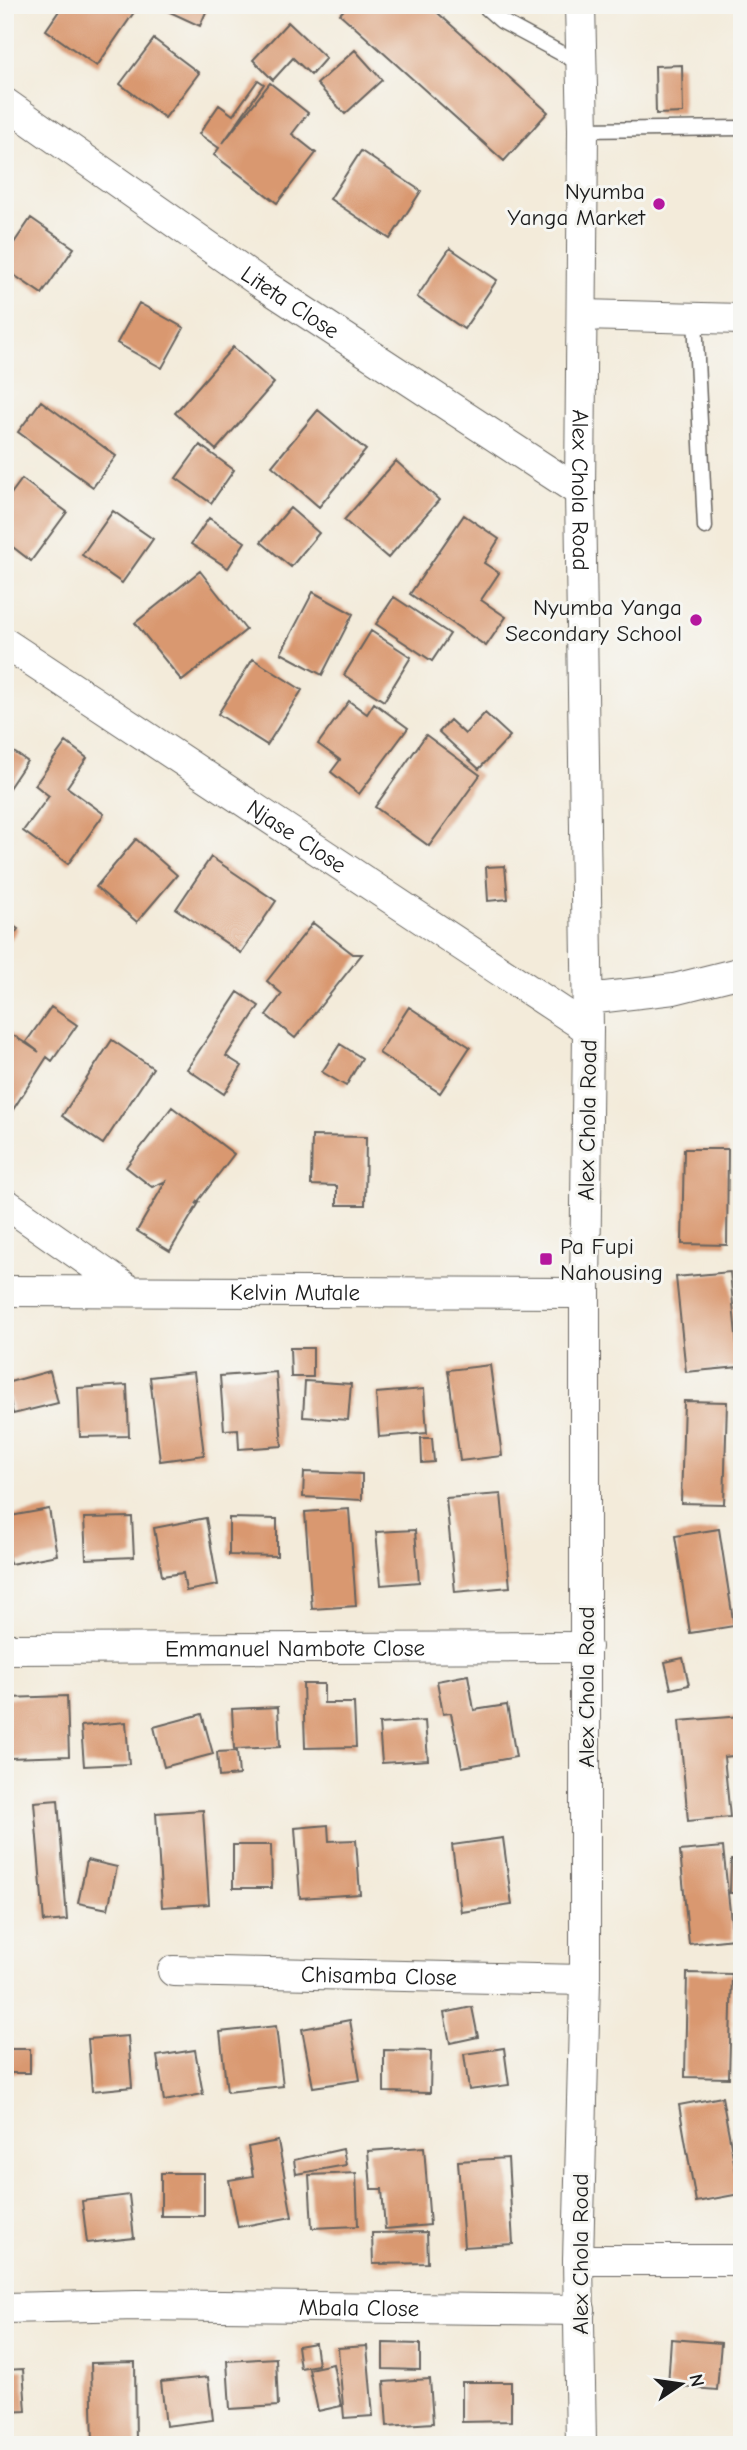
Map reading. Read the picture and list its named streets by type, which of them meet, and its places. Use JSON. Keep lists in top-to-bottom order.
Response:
{
  "streets": {
    "street": [
      "Liteta Close",
      "Alex Chola Road",
      "Njase Close",
      "Kelvin Mutale",
      "Emmanuel Nambote Close",
      "Chisamba Close",
      "Mbala Close"
    ]
  },
  "crossings": [
    ["Liteta Close", "Alex Chola Road"],
    ["Alex Chola Road", "Njase Close"],
    ["Alex Chola Road", "Kelvin Mutale"],
    ["Alex Chola Road", "Emmanuel Nambote Close"],
    ["Alex Chola Road", "Chisamba Close"],
    ["Alex Chola Road", "Mbala Close"]
  ],
  "places": {
    "other": ["Nyumba Yanga Market", "Nyumba Yanga Secondary School"],
    "transit": ["Pa Fupi Nahousing"]
  },
  "north": "right"
}
